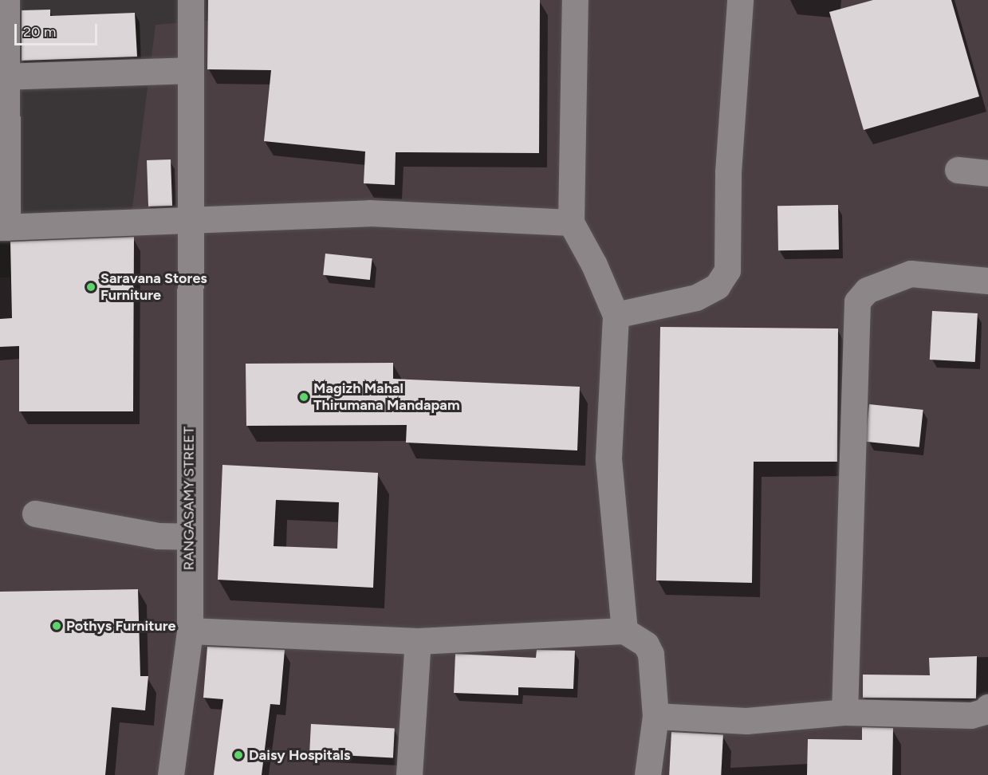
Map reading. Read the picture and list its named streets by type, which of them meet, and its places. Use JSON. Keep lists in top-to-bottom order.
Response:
{
  "streets": {
    "street": ["RANGASAMY STREET"]
  },
  "places": [
    "Saravana Stores Furniture",
    "Magizh Mahal Thirumana Mandapam",
    "Pothys Furniture",
    "Daisy Hospitals"
  ],
  "scale_bar": "20 m"
}
